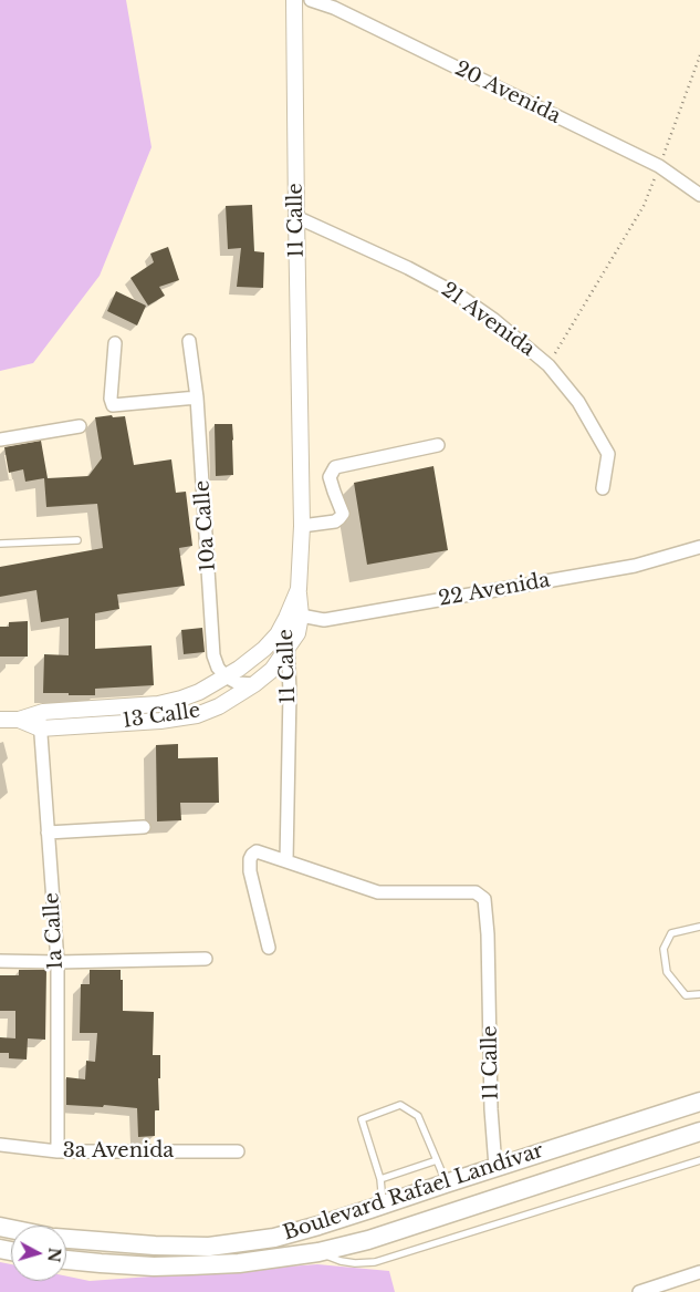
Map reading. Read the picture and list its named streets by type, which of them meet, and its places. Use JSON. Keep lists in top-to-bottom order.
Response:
{
  "streets": {
    "main road": ["Boulevard Rafael Landívar"],
    "street": [
      "20 Avenida",
      "11 Calle",
      "21 Avenida",
      "10a Calle",
      "22 Avenida",
      "13 Calle",
      "1a Calle",
      "3a Avenida"
    ]
  },
  "crossings": [
    ["11 Calle", "21 Avenida"],
    ["11 Calle", "22 Avenida"],
    ["11 Calle", "13 Calle"],
    ["11 Calle", "Boulevard Rafael Landívar"],
    ["10a Calle", "13 Calle"],
    ["22 Avenida", "13 Calle"],
    ["13 Calle", "1a Calle"],
    ["1a Calle", "3a Avenida"]
  ],
  "north": "right"
}
